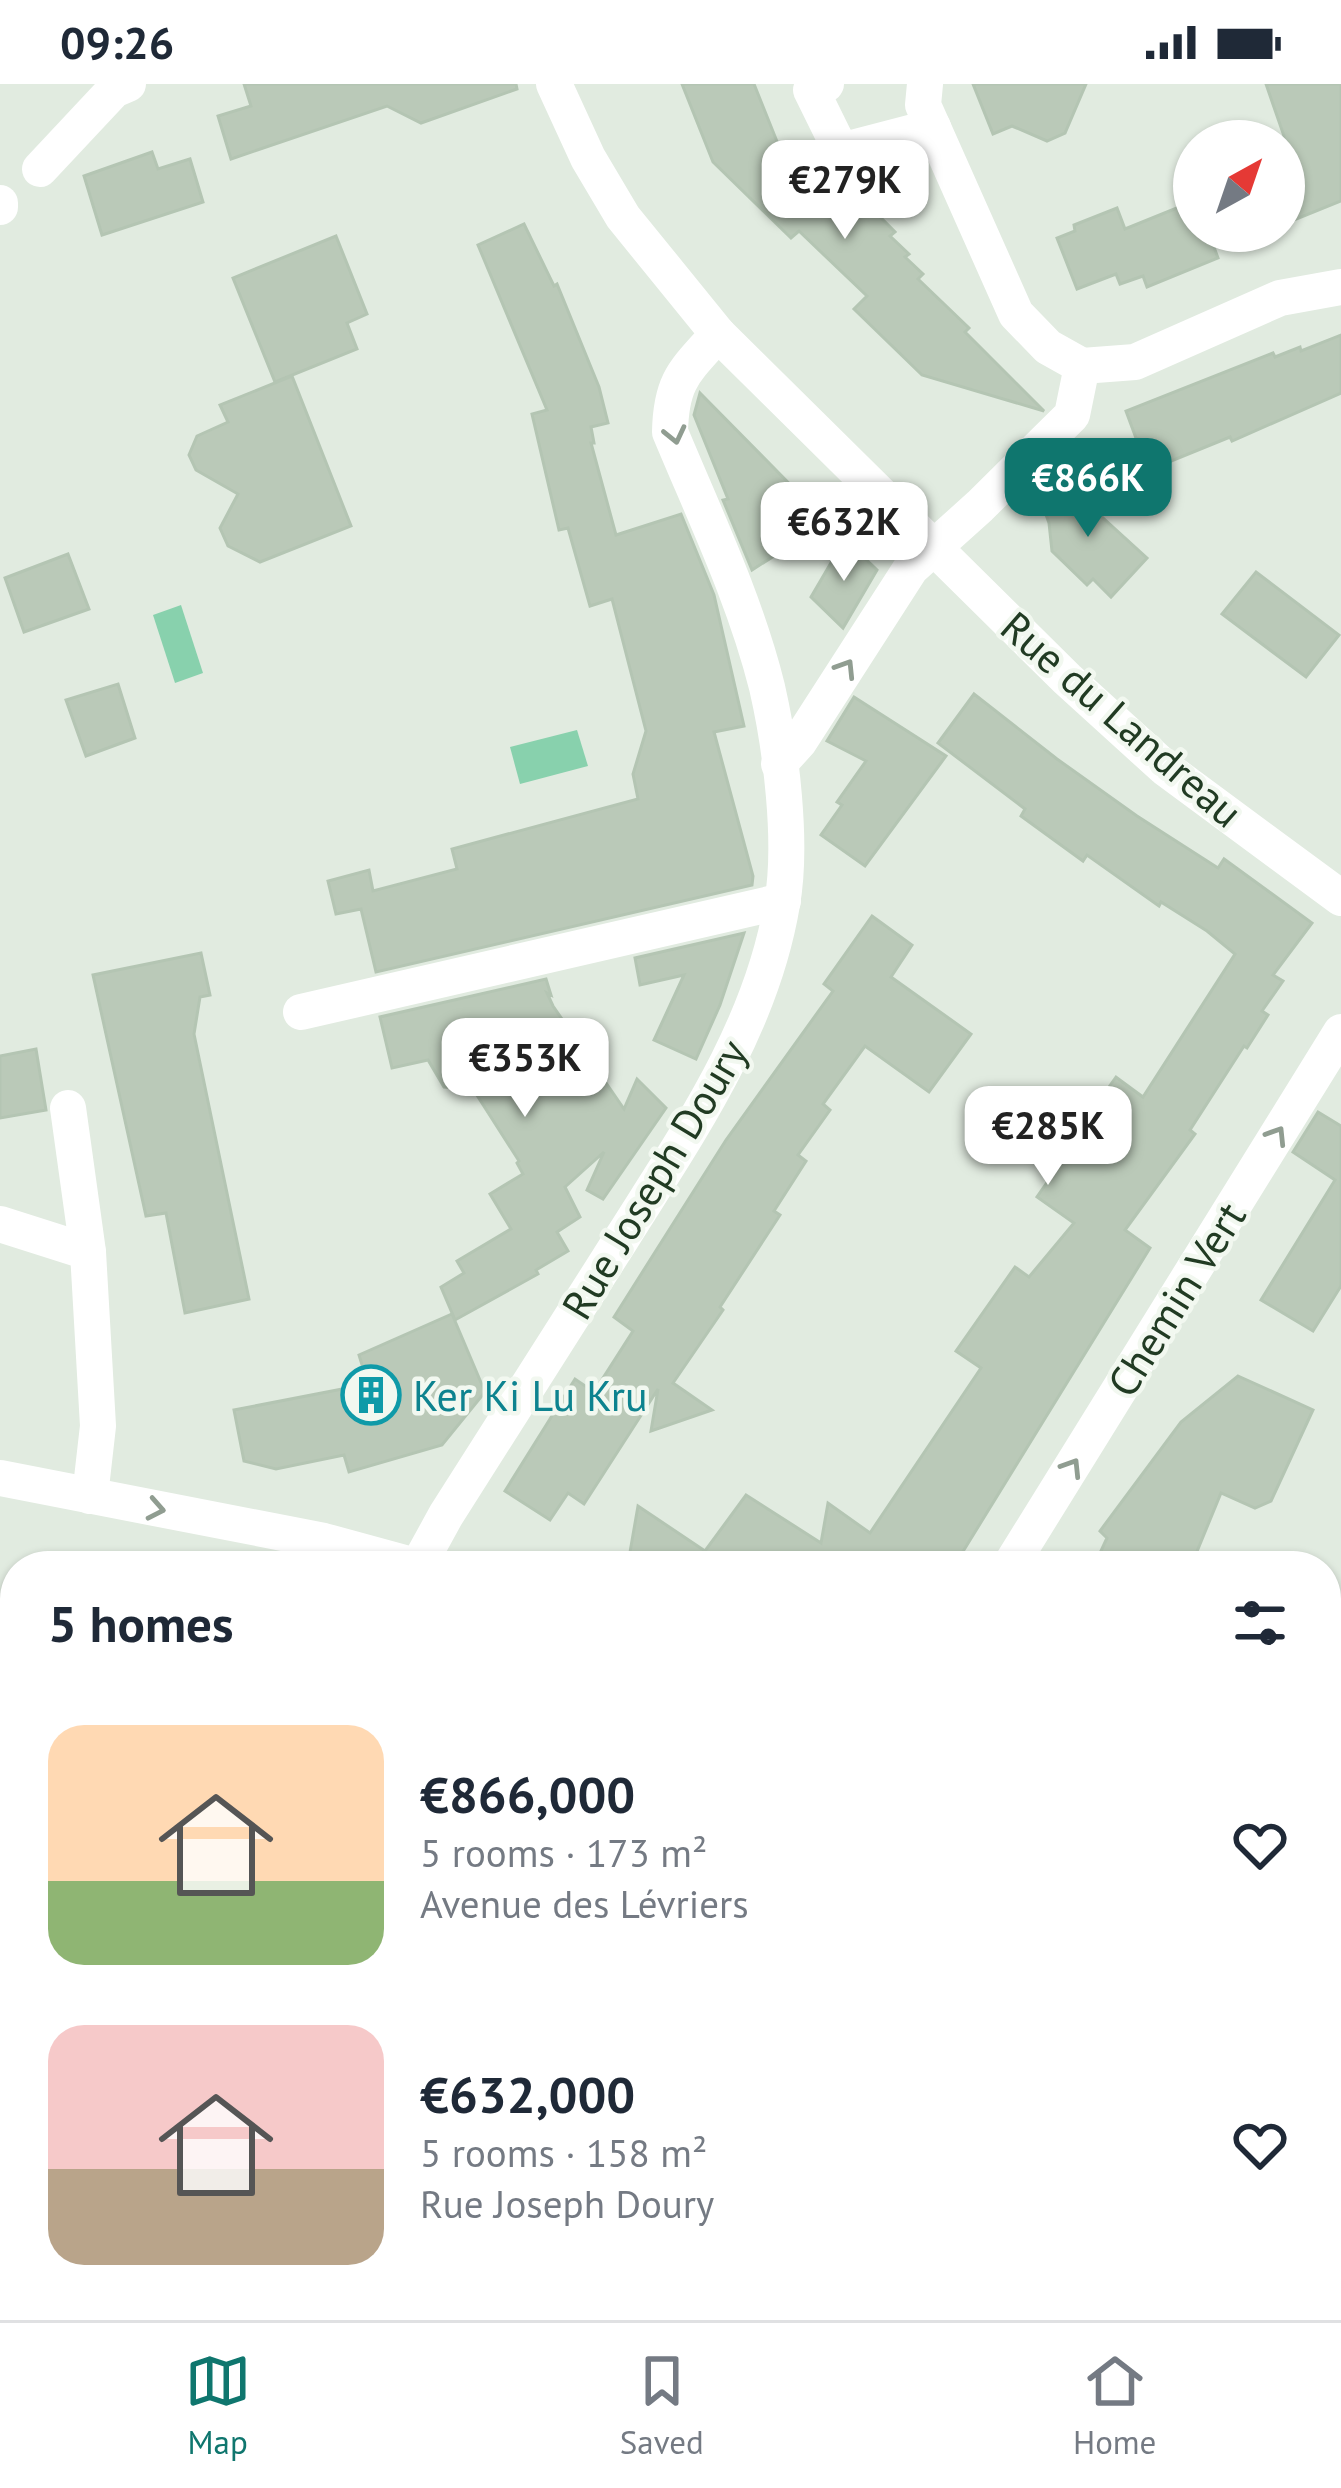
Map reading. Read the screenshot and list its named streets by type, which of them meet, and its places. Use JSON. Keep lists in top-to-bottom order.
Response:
{
  "streets": {
    "street": ["Rue du Landreau", "Rue Joseph Doury", "Chemin Vert"]
  },
  "crossings": [
    ["Rue du Landreau", "Rue Joseph Doury"]
  ],
  "one_way": ["Chemin Vert"],
  "places": {
    "building": ["Ker Ki Lu Kru"]
  },
  "north": "top right",
  "page": {
    "status": "09:26",
    "price": [
      "€279K",
      "€866K",
      "€632K",
      "€353K",
      "€285K"
    ],
    "heading": "5 homes",
    "list": [
      {
        "name": "€866,000",
        "note": "5 rooms · 173 m² · Avenue des Lévriers"
      },
      {
        "name": "€632,000",
        "note": "5 rooms · 158 m² · Rue Joseph Doury"
      }
    ],
    "tabs": ["Map", "Saved", "Home"]
  }
}
